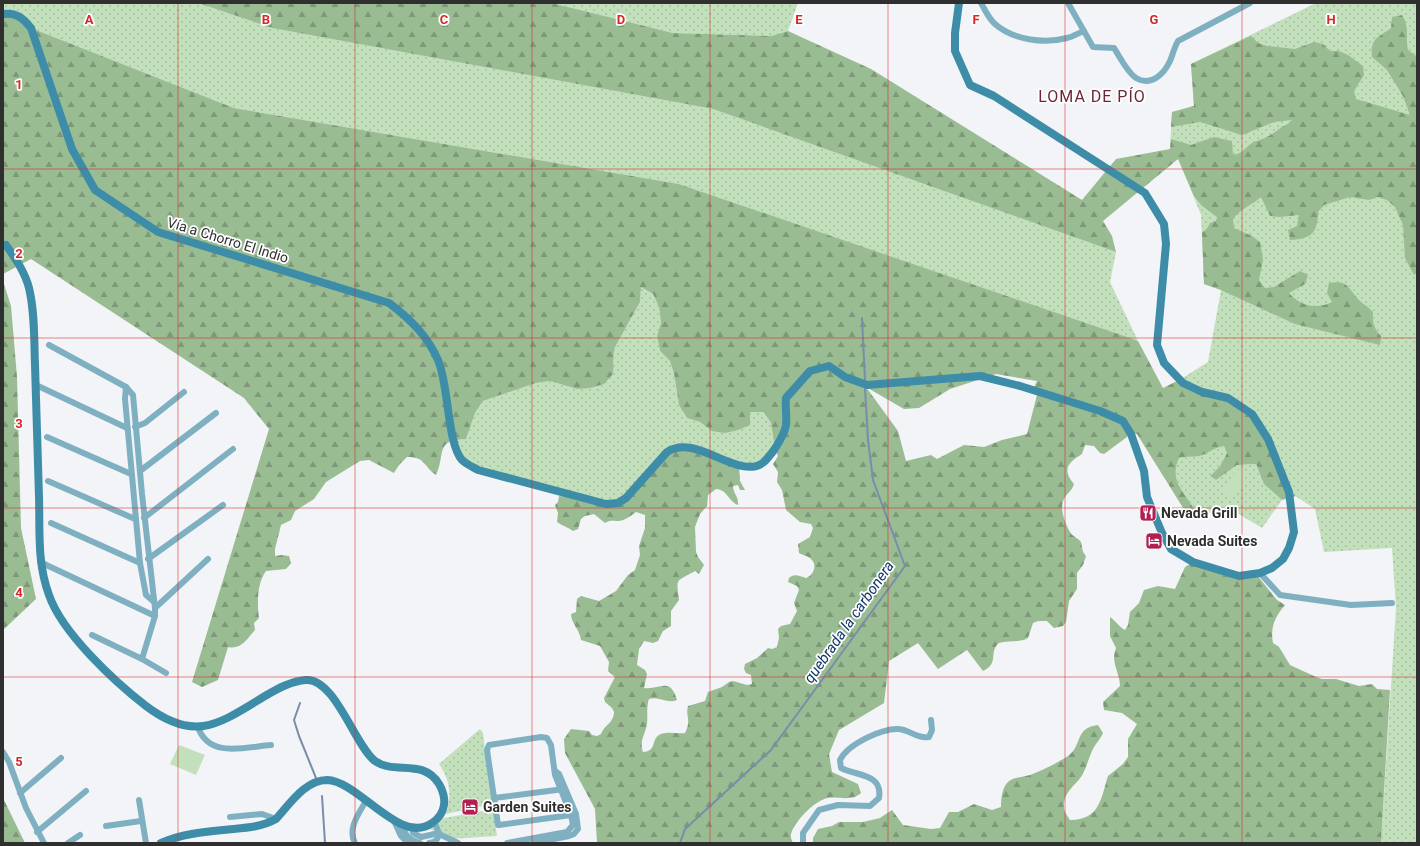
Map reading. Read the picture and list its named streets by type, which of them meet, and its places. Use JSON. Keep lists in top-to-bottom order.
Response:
{
  "streets": {
    "street": ["Vía a Chorro El Indio"]
  },
  "districts": ["LOMA DE PÍO"],
  "water": ["quebrada la carbonera"],
  "places": {
    "restaurant": ["Nevada Grill"],
    "hotel": ["Nevada Suites", "Garden Suites"]
  },
  "grid": {
    "columns": [
      "A",
      "B",
      "C",
      "D",
      "E",
      "F",
      "G",
      "H"
    ],
    "rows": [
      "1",
      "2",
      "3",
      "4",
      "5"
    ]
  }
}
